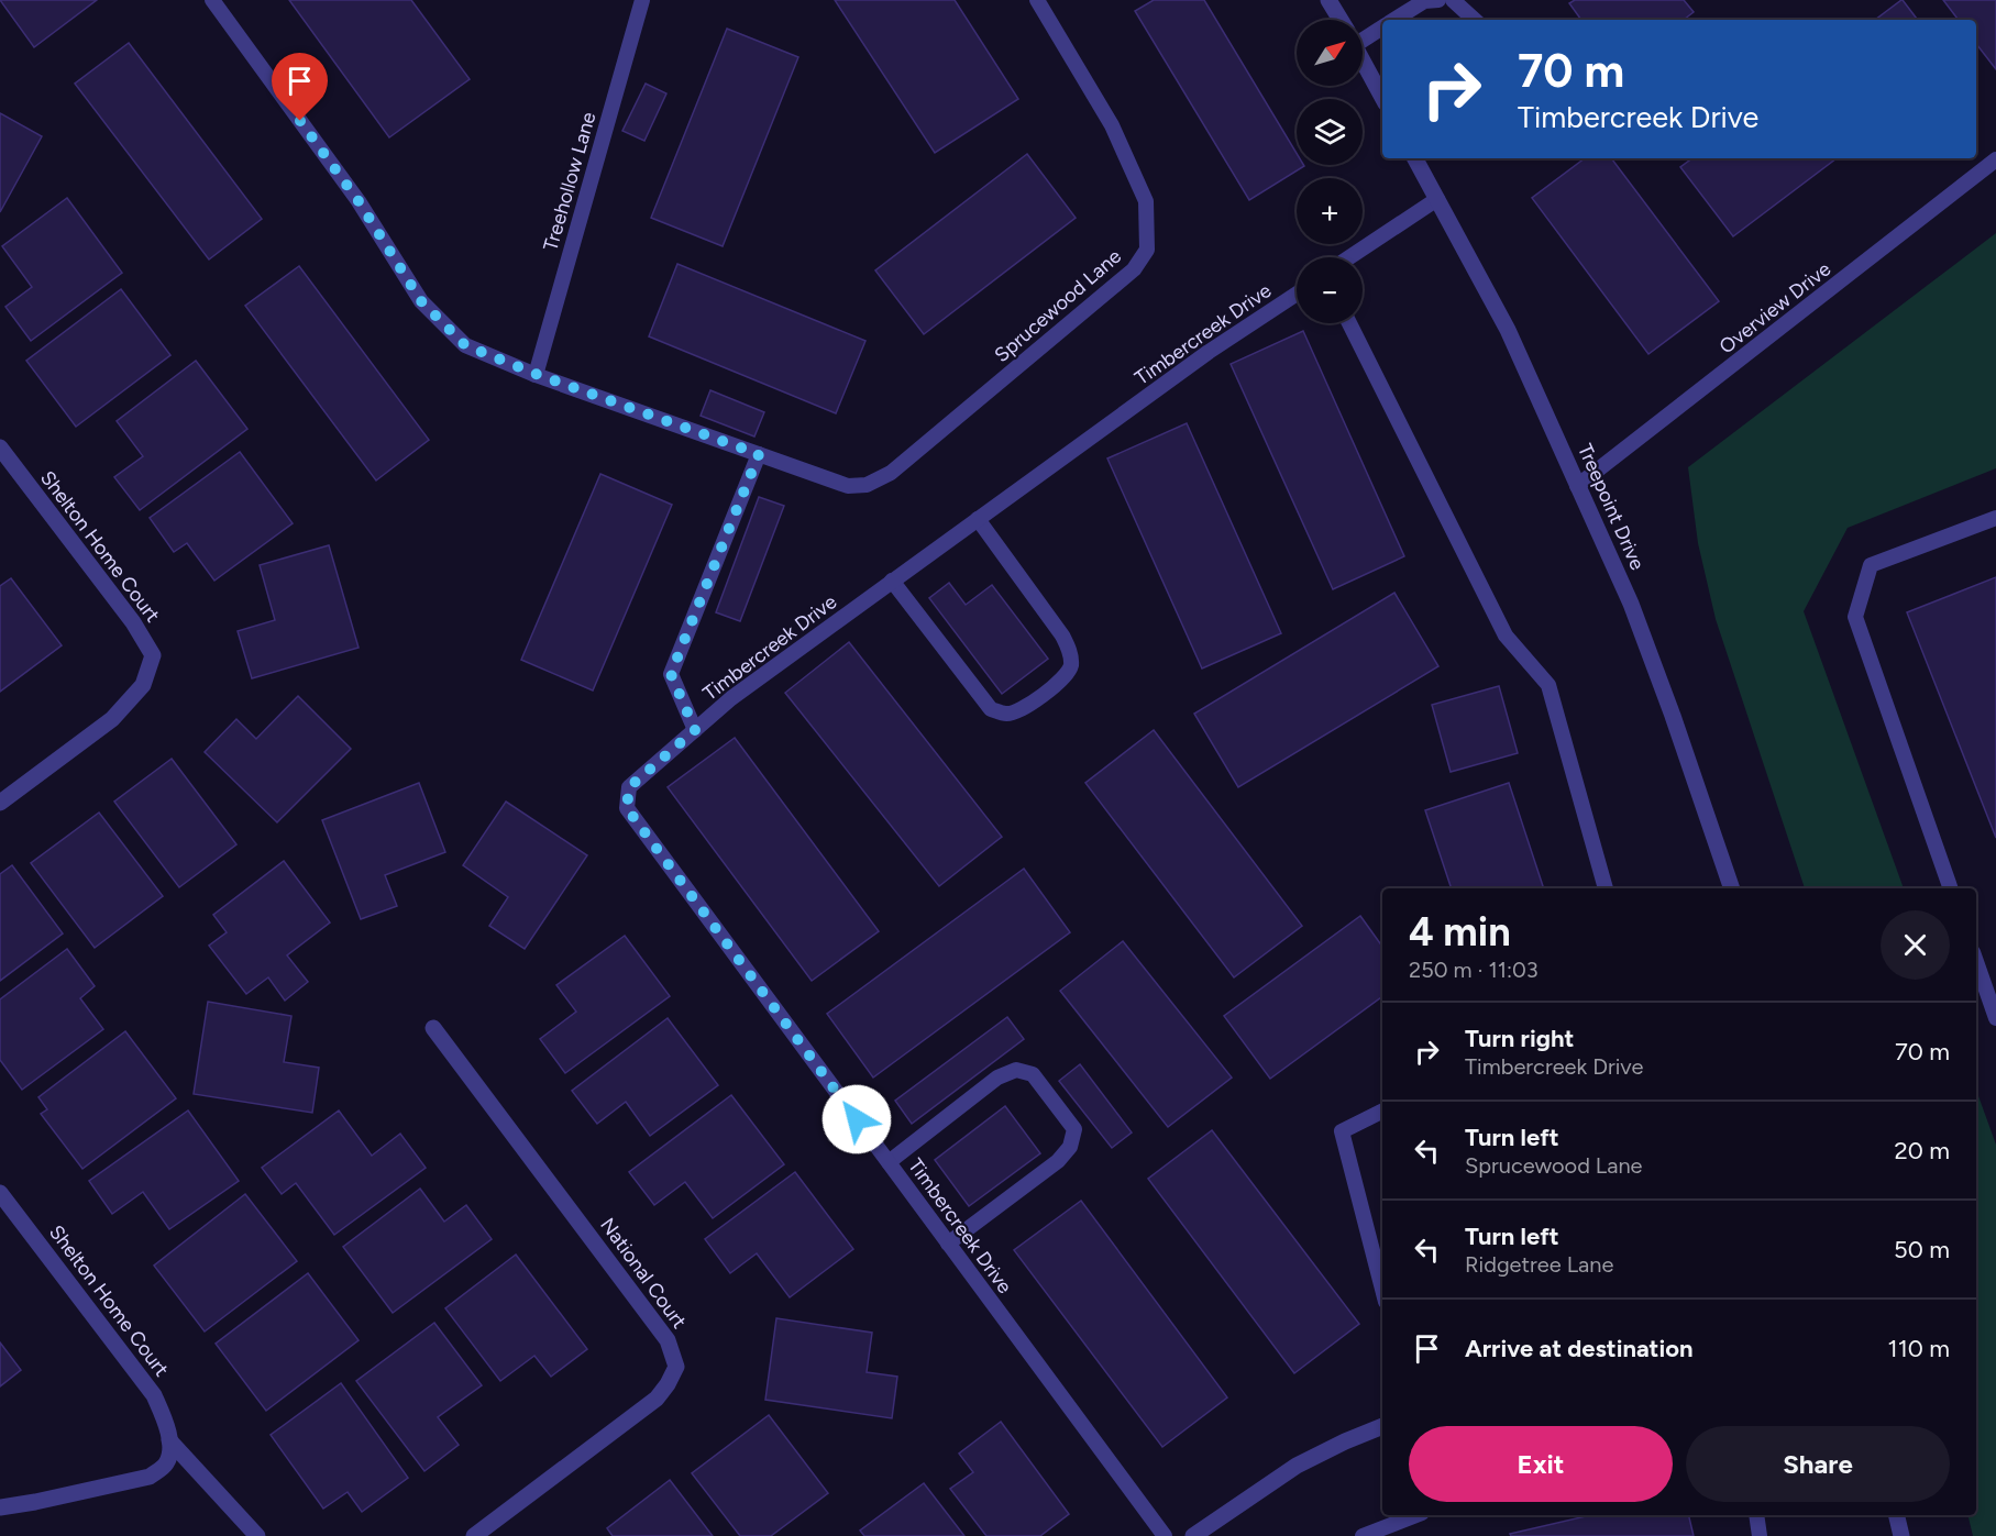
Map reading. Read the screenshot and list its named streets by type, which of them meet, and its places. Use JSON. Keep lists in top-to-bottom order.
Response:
{
  "streets": {
    "street": ["Treepoint Drive", "Shelton Home Court", "National Court"],
    "lane": [
      "Treehollow Lane",
      "Sprucewood Lane",
      "Overview Drive",
      "Timbercreek Drive"
    ]
  },
  "crossings": [
    ["Overview Drive", "Treepoint Drive"]
  ],
  "north": "top right",
  "page": {
    "map_buttons": ["+", "−"],
    "turn": ["70 m", "Timbercreek Drive"],
    "heading": ["4 min", "250 m · 11:03"],
    "list": [
      {
        "name": "Turn right",
        "note": "Timbercreek Drive",
        "value": "70 m"
      },
      {
        "name": "Turn left",
        "note": "Sprucewood Lane",
        "value": "20 m"
      },
      {
        "name": "Turn left",
        "note": "Ridgetree Lane",
        "value": "50 m"
      },
      {
        "name": "Arrive at destination",
        "value": "110 m"
      }
    ],
    "buttons": ["Exit", "Share"]
  }
}
